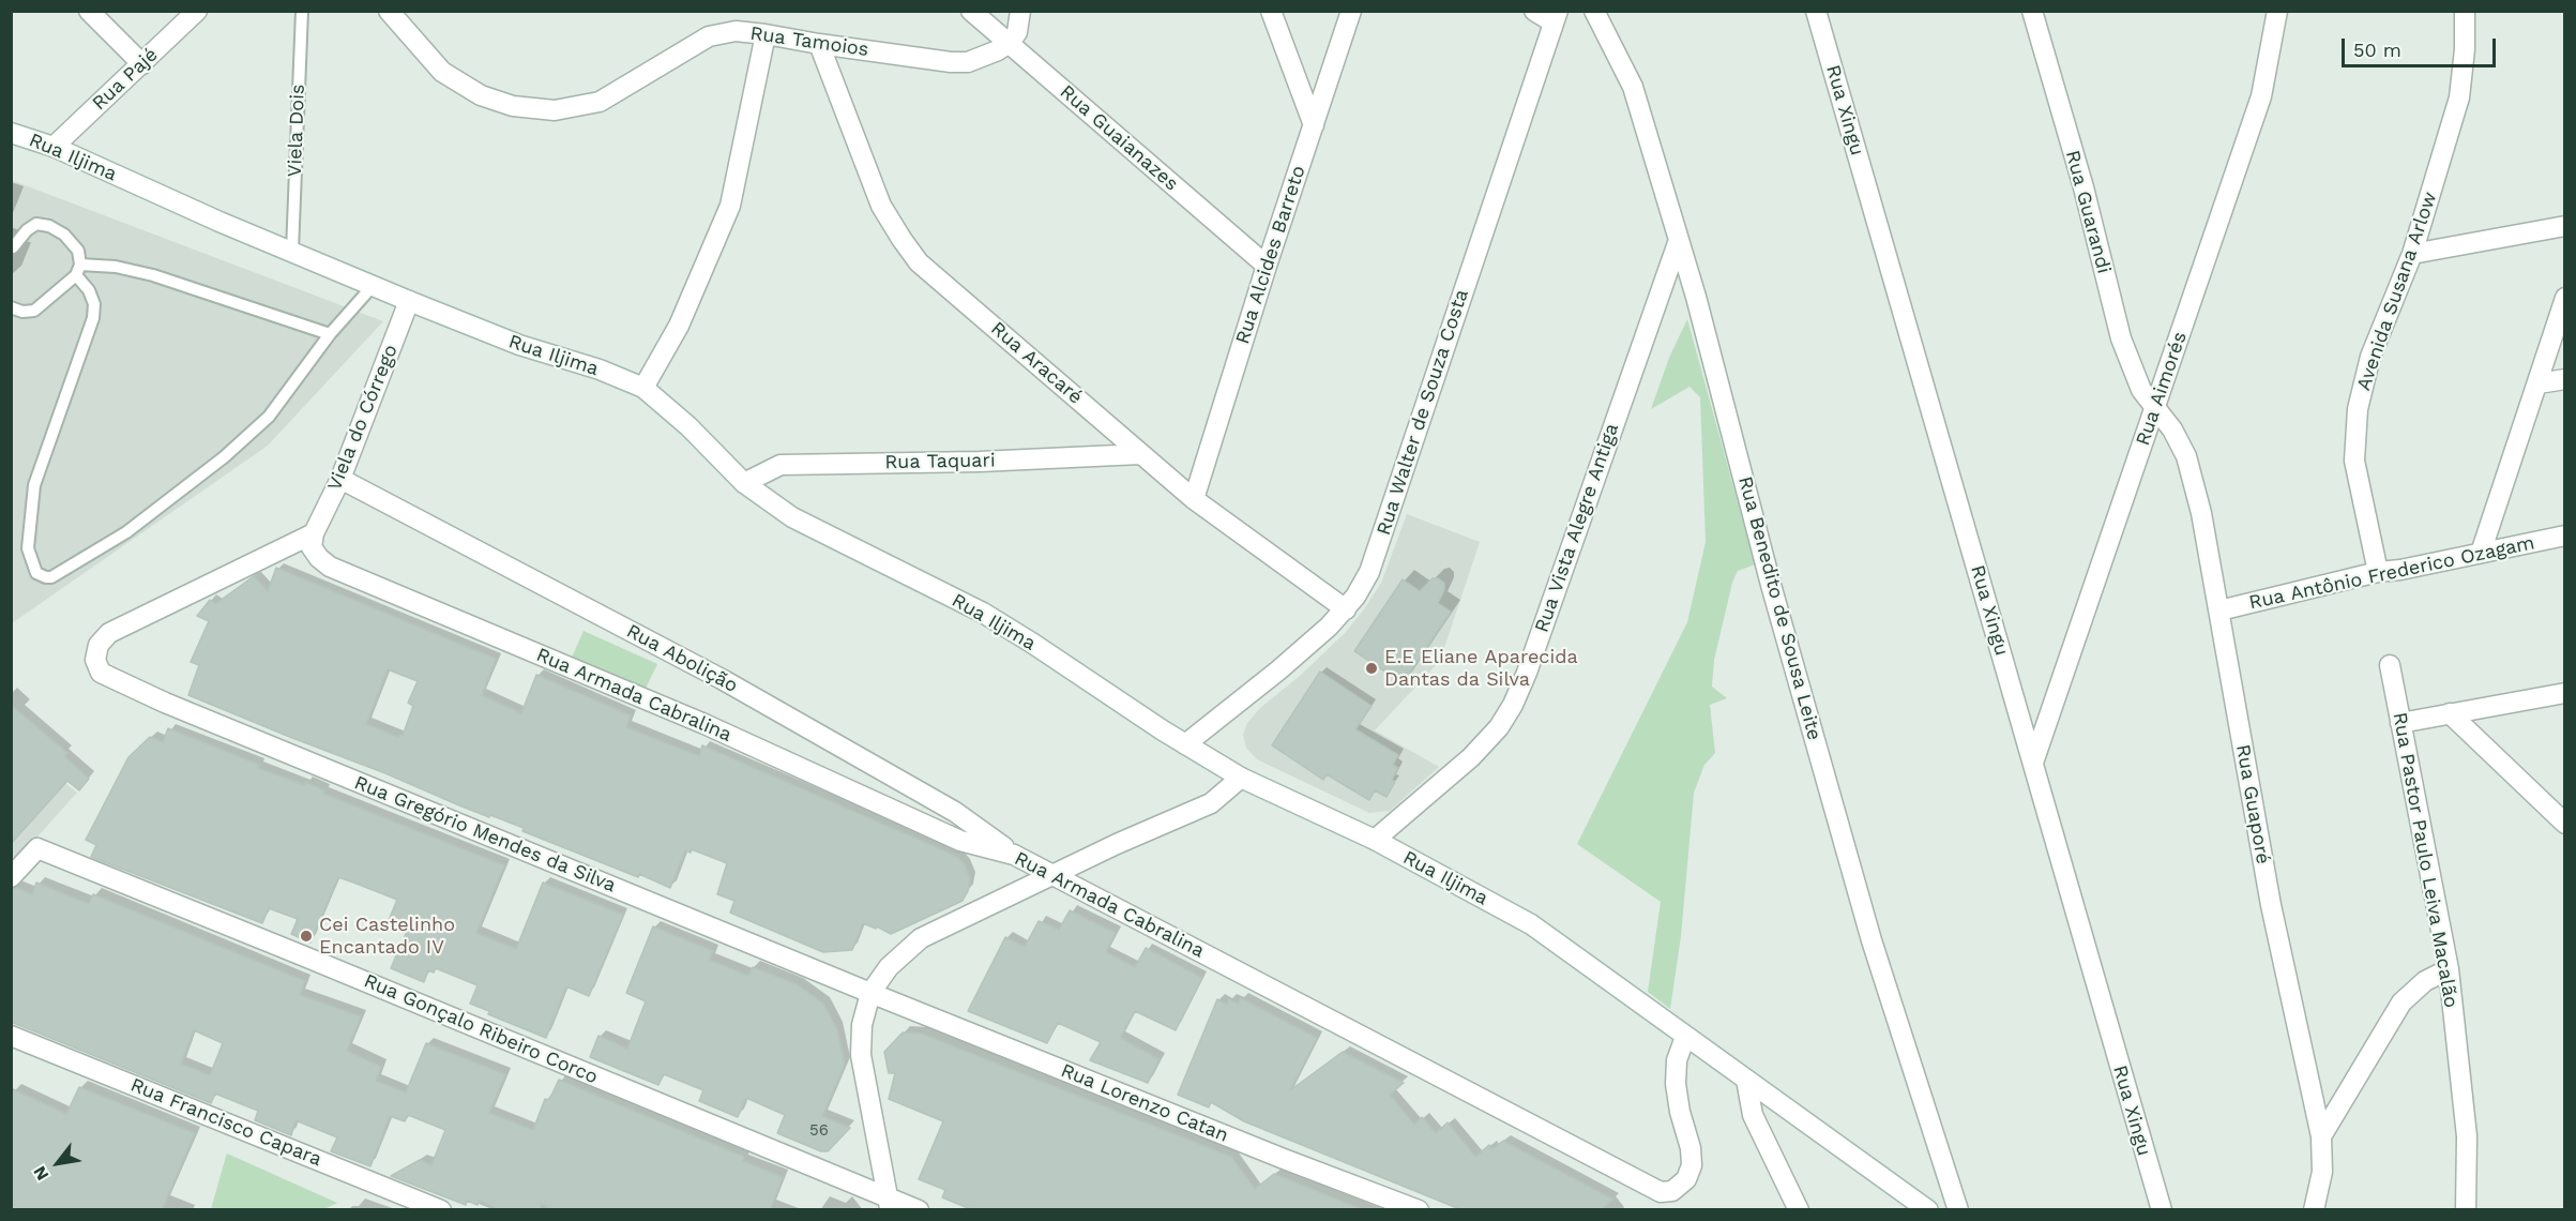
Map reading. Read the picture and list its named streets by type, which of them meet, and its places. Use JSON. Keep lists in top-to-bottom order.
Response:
{
  "streets": {
    "street": [
      "Rua Tamoios",
      "Rua Pajé",
      "Rua Xingu",
      "Rua Guaianazes",
      "Rua Iljima",
      "Rua Guarandi",
      "Rua Alcides Barreto",
      "Avenida Susana Arlow",
      "Rua Aracaré",
      "Rua Aimorés",
      "Rua Walter de Souza Costa",
      "Viela do Córrego",
      "Rua Taquari",
      "Rua Vista Alegre Antiga",
      "Rua Antônio Frederico Ozagam",
      "Rua Benedito de Sousa Leite",
      "Rua Abolição",
      "Rua Armada Cabralina",
      "Rua Guaporé",
      "Rua Gregório Mendes da Silva",
      "Rua Pastor Paulo Leiva Macalão",
      "Rua Gonçalo Ribeiro Corco",
      "Rua Lorenzo Catan",
      "Rua Francisco Capara"
    ],
    "lane": ["Viela Dois"]
  },
  "crossings": [
    ["Rua Tamoios", "Rua Guaianazes"],
    ["Rua Tamoios", "Rua Aracaré"],
    ["Rua Pajé", "Rua Iljima"],
    ["Rua Xingu", "Rua Aimorés"],
    ["Viela Dois", "Rua Iljima"],
    ["Rua Guaianazes", "Rua Alcides Barreto"],
    ["Rua Iljima", "Rua Walter de Souza Costa"],
    ["Rua Iljima", "Viela do Córrego"],
    ["Rua Iljima", "Rua Taquari"],
    ["Rua Iljima", "Rua Vista Alegre Antiga"],
    ["Rua Iljima", "Rua Armada Cabralina"],
    ["Rua Guarandi", "Rua Aimorés"],
    ["Rua Guarandi", "Rua Guaporé"],
    ["Rua Alcides Barreto", "Rua Aracaré"],
    ["Avenida Susana Arlow", "Rua Antônio Frederico Ozagam"],
    ["Rua Aracaré", "Rua Walter de Souza Costa"],
    ["Rua Aracaré", "Rua Taquari"],
    ["Rua Aimorés", "Rua Guaporé"],
    ["Viela do Córrego", "Rua Abolição"],
    ["Viela do Córrego", "Rua Armada Cabralina"],
    ["Viela do Córrego", "Rua Gregório Mendes da Silva"],
    ["Rua Vista Alegre Antiga", "Rua Benedito de Sousa Leite"],
    ["Rua Antônio Frederico Ozagam", "Rua Guaporé"],
    ["Rua Abolição", "Rua Armada Cabralina"],
    ["Rua Armada Cabralina", "Rua Gregório Mendes da Silva"],
    ["Rua Gregório Mendes da Silva", "Rua Lorenzo Catan"]
  ],
  "places": ["E.E Eliane Aparecida Dantas da Silva", "Cei Castelinho Encantado IV"],
  "house_numbers": ["56"],
  "scale_bar": "50 m",
  "north": "bottom left"
}
